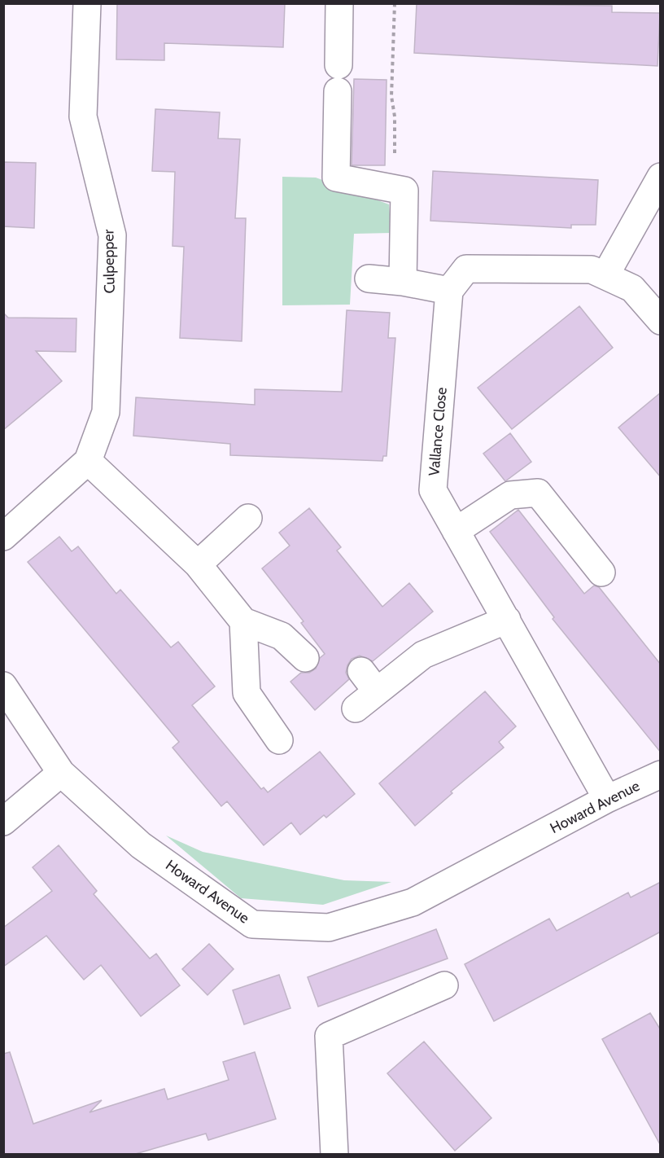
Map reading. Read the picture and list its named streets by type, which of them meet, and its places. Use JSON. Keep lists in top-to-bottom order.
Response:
{
  "streets": {
    "street": ["Culpepper", "Vallance Close", "Howard Avenue"]
  },
  "crossings": [
    ["Vallance Close", "Howard Avenue"]
  ]
}
